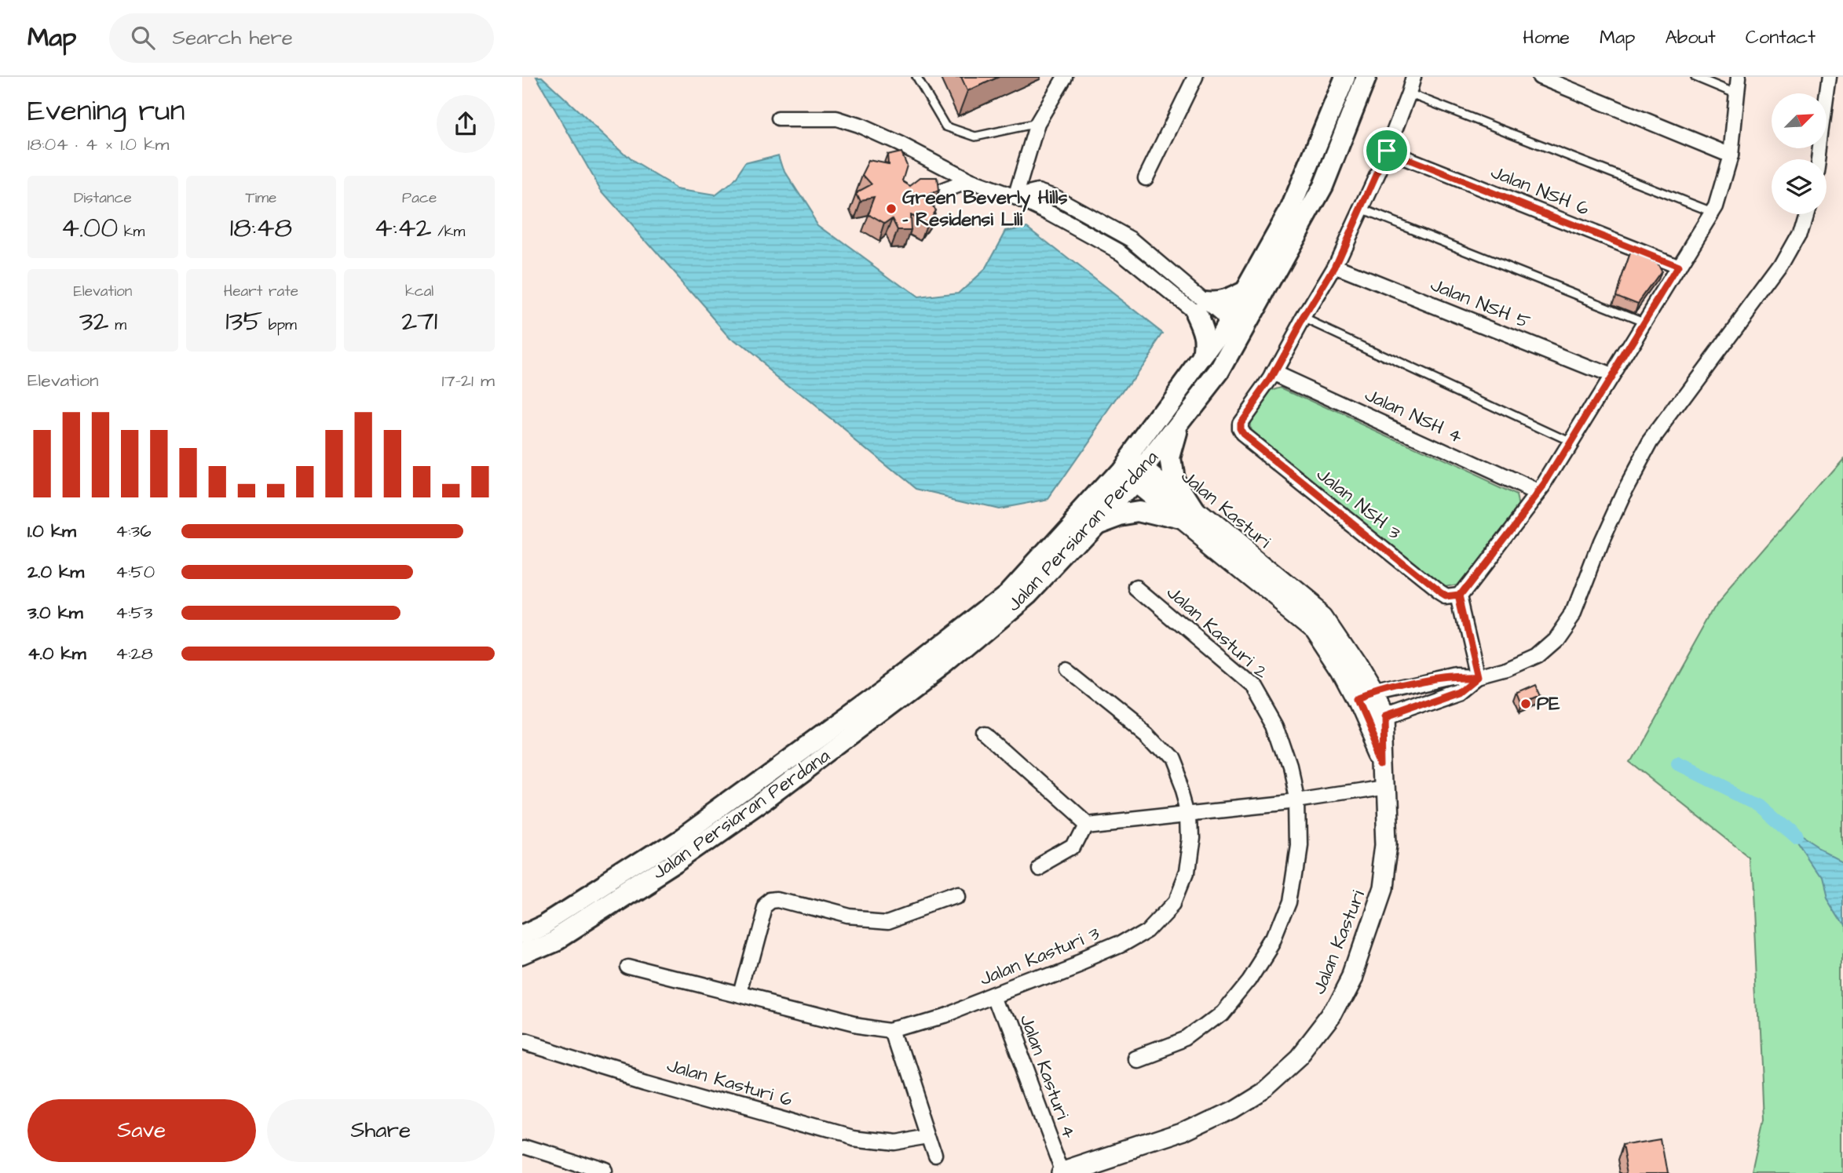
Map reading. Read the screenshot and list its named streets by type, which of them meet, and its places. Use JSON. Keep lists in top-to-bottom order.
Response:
{
  "streets": {
    "main road": ["Jalan Persiaran Perdana"],
    "street": [
      "Jalan NSH 6",
      "Jalan NSH 5",
      "Jalan NSH 4",
      "Jalan NSH 3",
      "Jalan Kasturi",
      "Jalan Kasturi 2",
      "Jalan Kasturi 3",
      "Jalan Kasturi 4",
      "Jalan Kasturi 6"
    ]
  },
  "crossings": [
    ["Jalan NSH 4", "Jalan NSH 3"],
    ["Jalan Kasturi", "Jalan Persiaran Perdana"],
    ["Jalan Kasturi", "Jalan Kasturi 4"],
    ["Jalan Kasturi 3", "Jalan Kasturi 4"]
  ],
  "places": ["Green Beverly Hills - Residensi Lili", "PE"],
  "north": "top right",
  "page": {
    "header": "Map",
    "search": "Search here",
    "nav": [
      "Home",
      "Map",
      "About",
      "Contact"
    ],
    "heading": ["Evening run", "18:04 · 4 × 1.0 km"],
    "stats": [
      ["Distance", "4.00 km"],
      ["Time", "18:48"],
      ["Pace", "4:42 /km"],
      ["Elevation", "32 m"],
      ["Heart rate", "135 bpm"],
      ["kcal", "271"]
    ],
    "chart": ["Elevation", "17–21 m"],
    "list": [
      {
        "name": "1.0 km",
        "note": "4:36"
      },
      {
        "name": "2.0 km",
        "note": "4:50"
      },
      {
        "name": "3.0 km",
        "note": "4:53"
      },
      {
        "name": "4.0 km",
        "note": "4:28"
      }
    ],
    "buttons": ["Save", "Share"]
  }
}
